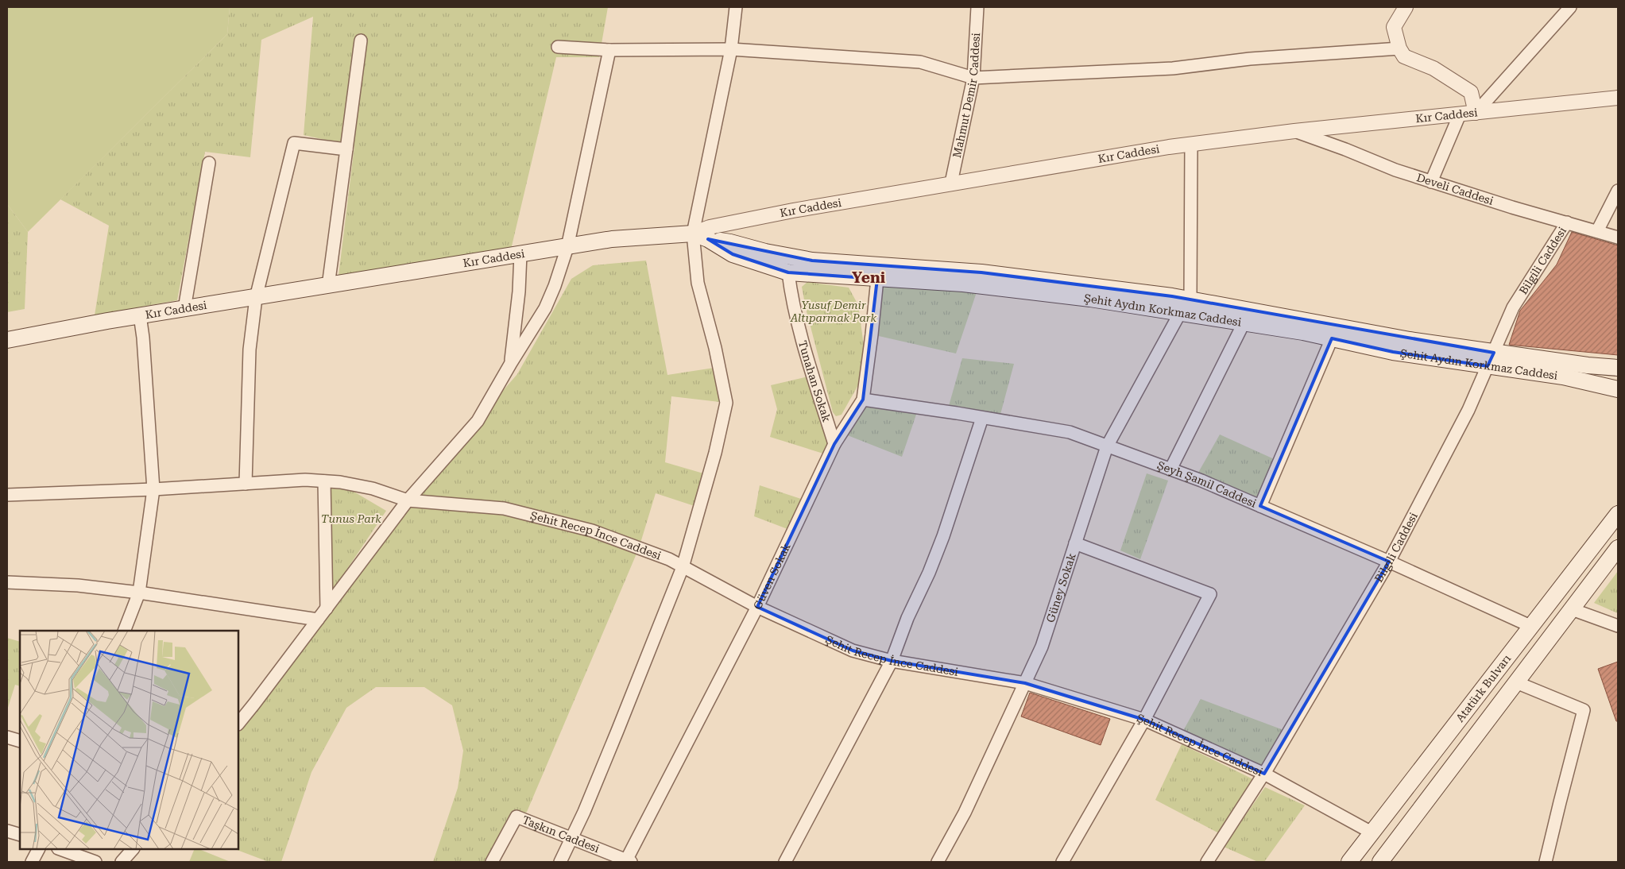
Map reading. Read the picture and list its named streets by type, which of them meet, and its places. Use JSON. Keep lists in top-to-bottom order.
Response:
{
  "streets": {
    "main road": ["Kır Caddesi", "Şehit Aydın Korkmaz Caddesi", "Atatürk Bulvarı"],
    "street": [
      "Mahmut Demir Caddesi",
      "Develi Caddesi",
      "Bilgili Caddesi",
      "Tunahan Sokak",
      "Şeyh Şamil Caddesi",
      "Şehit Recep İnce Caddesi",
      "Güven Sokak",
      "Güney Sokak",
      "Taşkın Caddesi"
    ]
  },
  "crossings": [
    ["Mahmut Demir Caddesi", "Kır Caddesi"],
    ["Kır Caddesi", "Develi Caddesi"],
    ["Kır Caddesi", "Şehit Aydın Korkmaz Caddesi"],
    ["Develi Caddesi", "Bilgili Caddesi"],
    ["Bilgili Caddesi", "Şehit Aydın Korkmaz Caddesi"],
    ["Bilgili Caddesi", "Şeyh Şamil Caddesi"],
    ["Bilgili Caddesi", "Şehit Recep İnce Caddesi"],
    ["Şehit Aydın Korkmaz Caddesi", "Tunahan Sokak"],
    ["Şehit Aydın Korkmaz Caddesi", "Güven Sokak"],
    ["Şehit Aydın Korkmaz Caddesi", "Güney Sokak"],
    ["Tunahan Sokak", "Güven Sokak"],
    ["Şeyh Şamil Caddesi", "Güven Sokak"],
    ["Şeyh Şamil Caddesi", "Güney Sokak"],
    ["Şeyh Şamil Caddesi", "Atatürk Bulvarı"],
    ["Şehit Recep İnce Caddesi", "Güven Sokak"],
    ["Şehit Recep İnce Caddesi", "Güney Sokak"],
    ["Şehit Recep İnce Caddesi", "Atatürk Bulvarı"],
    ["Güven Sokak", "Taşkın Caddesi"]
  ],
  "districts": ["Yeni"],
  "parks": ["Yusuf Demir Altıparmak Park", "Tunus Park"]
}
